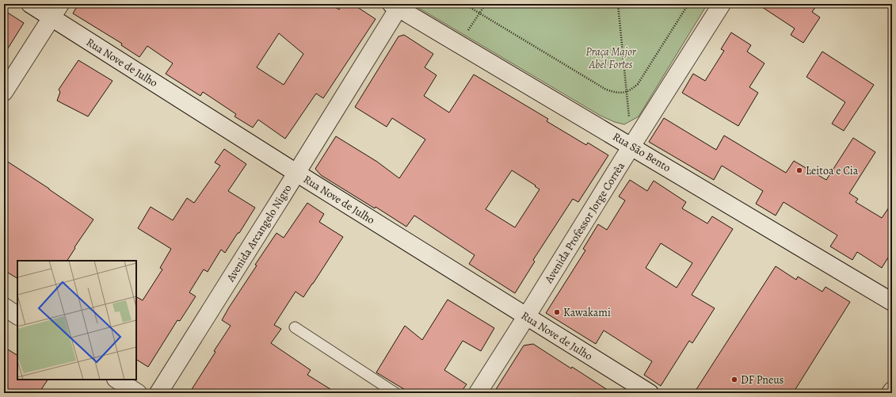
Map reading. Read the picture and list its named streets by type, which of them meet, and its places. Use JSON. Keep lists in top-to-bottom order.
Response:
{
  "streets": {
    "street": [
      "Rua Nove de Julho",
      "Rua São Bento",
      "Avenida Professor Jorge Corrêa",
      "Avenida Arcangelo Nigro"
    ]
  },
  "crossings": [
    ["Rua Nove de Julho", "Avenida Professor Jorge Corrêa"],
    ["Rua Nove de Julho", "Avenida Arcangelo Nigro"],
    ["Rua São Bento", "Avenida Professor Jorge Corrêa"],
    ["Rua São Bento", "Avenida Arcangelo Nigro"]
  ],
  "parks": ["Praça Major Abel Fortes"],
  "places": ["Leitoa e Cia", "Kawakami", "DF Pneus"]
}
